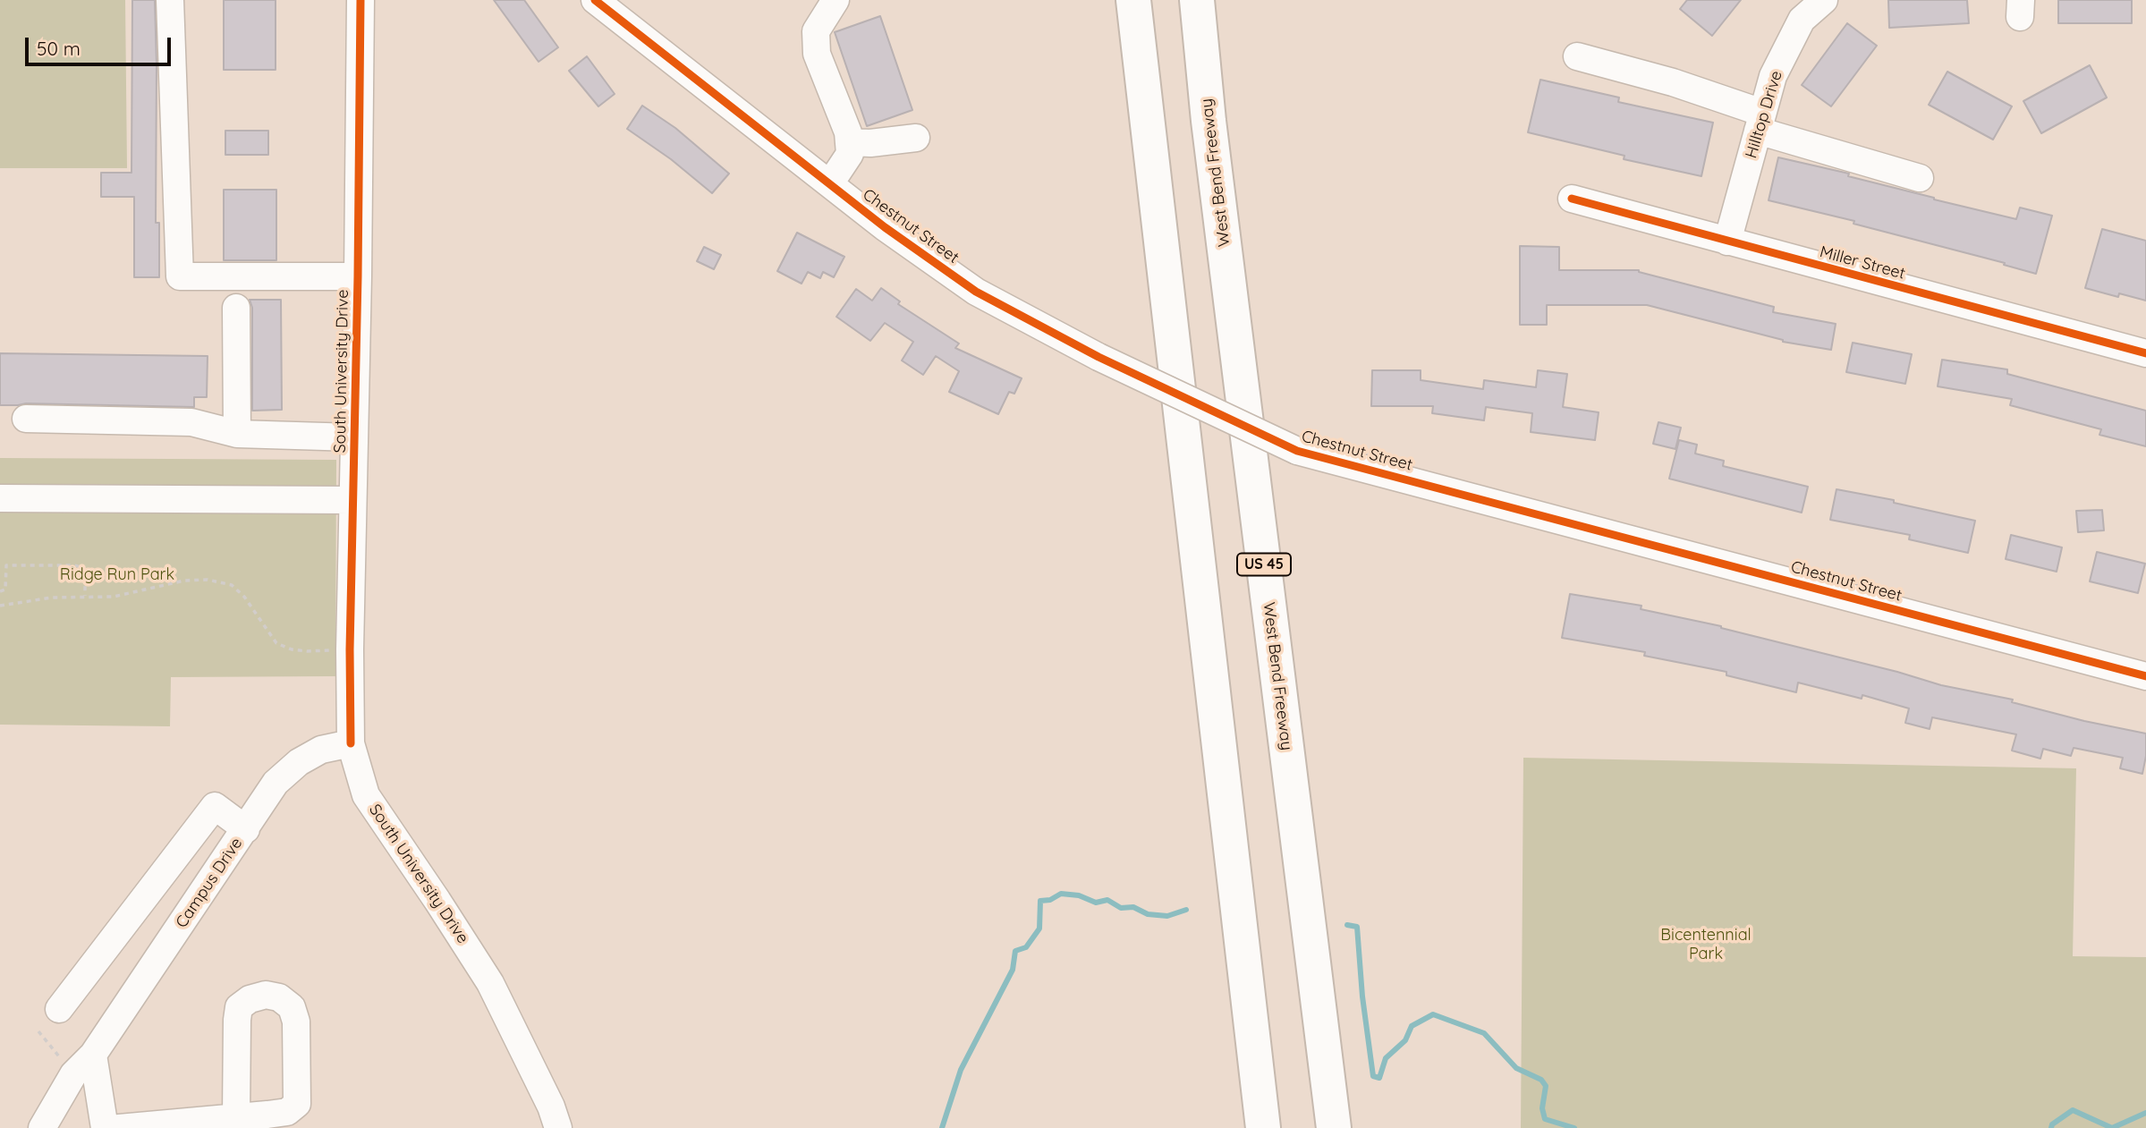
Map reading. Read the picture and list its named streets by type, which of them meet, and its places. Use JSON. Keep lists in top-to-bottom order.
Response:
{
  "streets": {
    "highway": ["West Bend Freeway", "US 45"],
    "street": [
      "Hilltop Drive",
      "Chestnut Street",
      "Miller Street",
      "South University Drive",
      "Campus Drive"
    ]
  },
  "crossings": [
    ["Hilltop Drive", "Miller Street"],
    ["South University Drive", "Campus Drive"]
  ],
  "parks": ["Ridge Run Park", "Bicentennial Park"],
  "scale_bar": "50 m"
}
